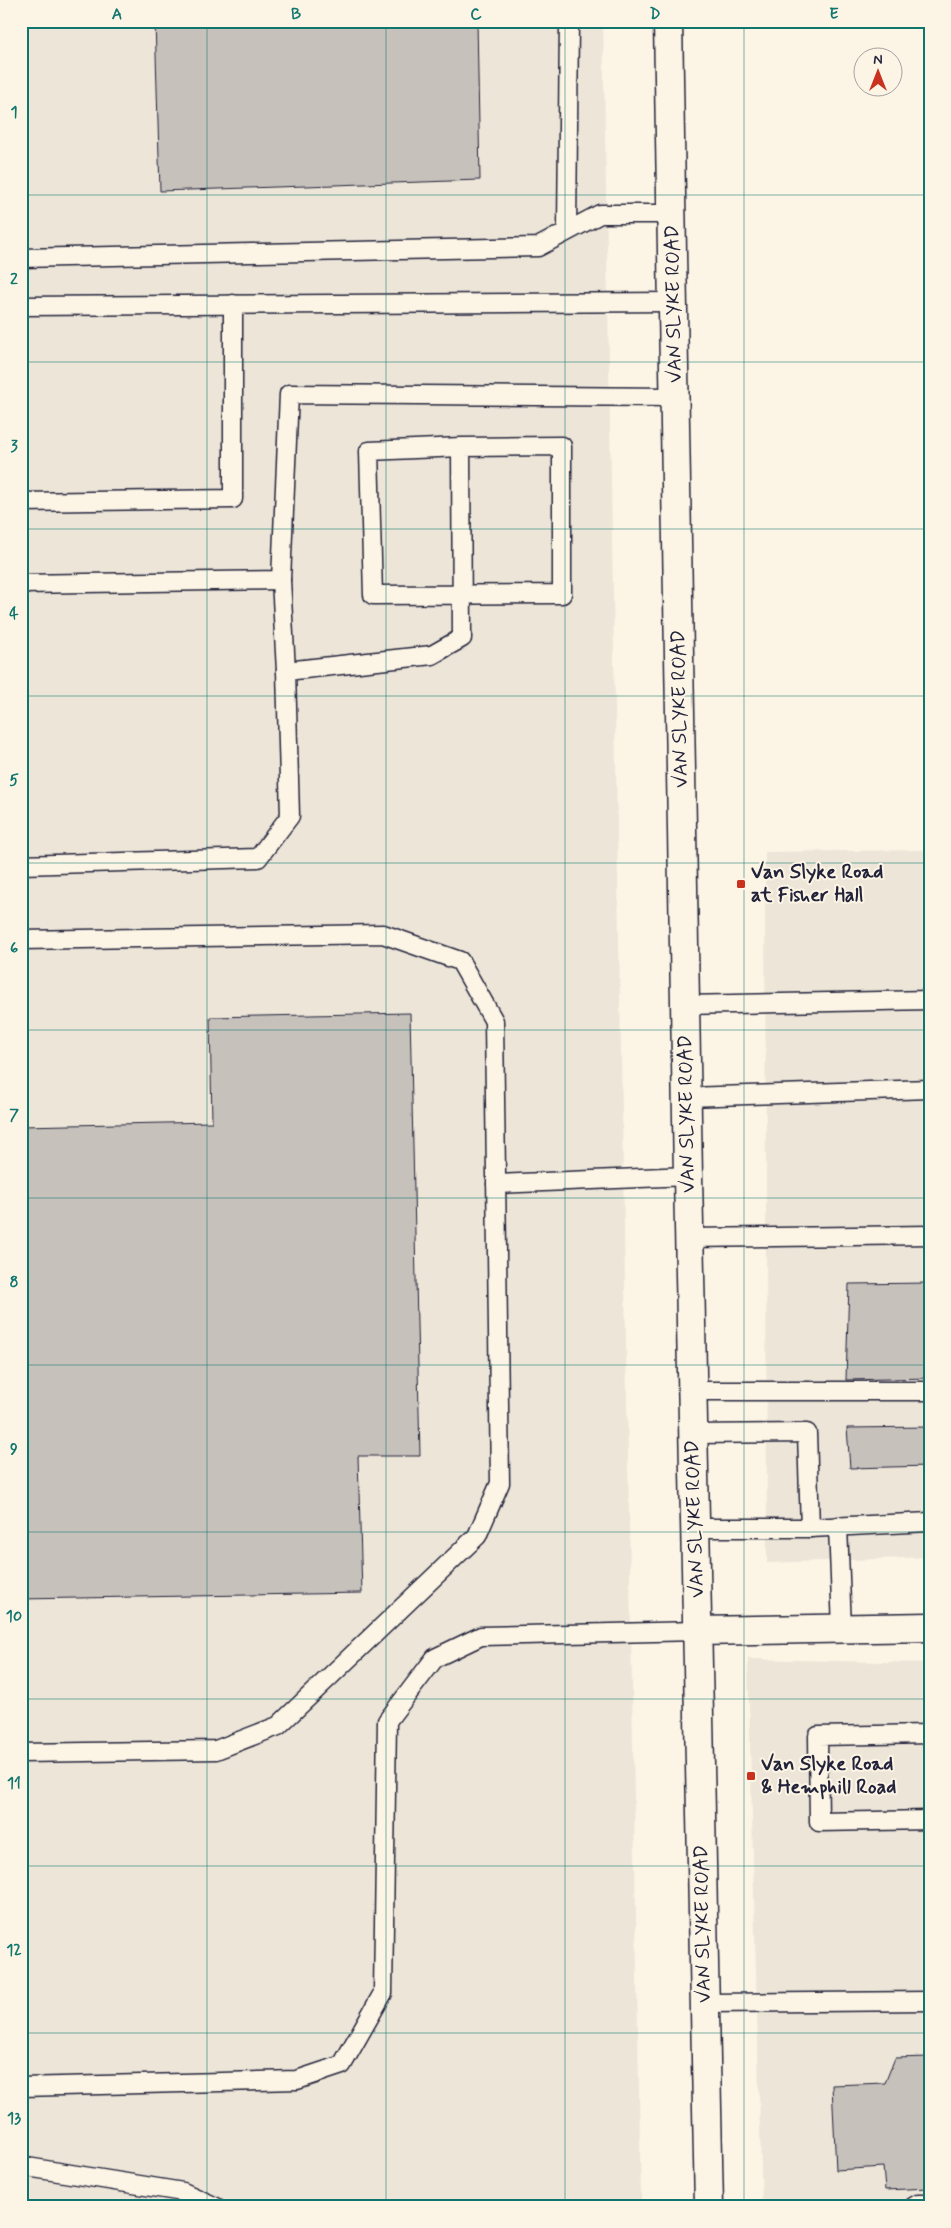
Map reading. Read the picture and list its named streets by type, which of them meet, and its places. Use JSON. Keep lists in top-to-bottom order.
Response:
{
  "streets": {
    "street": ["VAN SLYKE ROAD"]
  },
  "places": {
    "transit": ["Van Slyke Road at Fisher Hall", "Van Slyke Road & Hemphill Road"]
  },
  "north": "top",
  "grid": {
    "columns": [
      "A",
      "B",
      "C",
      "D",
      "E"
    ],
    "rows": [
      "1",
      "2",
      "3",
      "4",
      "5",
      "6",
      "7",
      "8",
      "9",
      "10",
      "11",
      "12",
      "13"
    ]
  }
}
